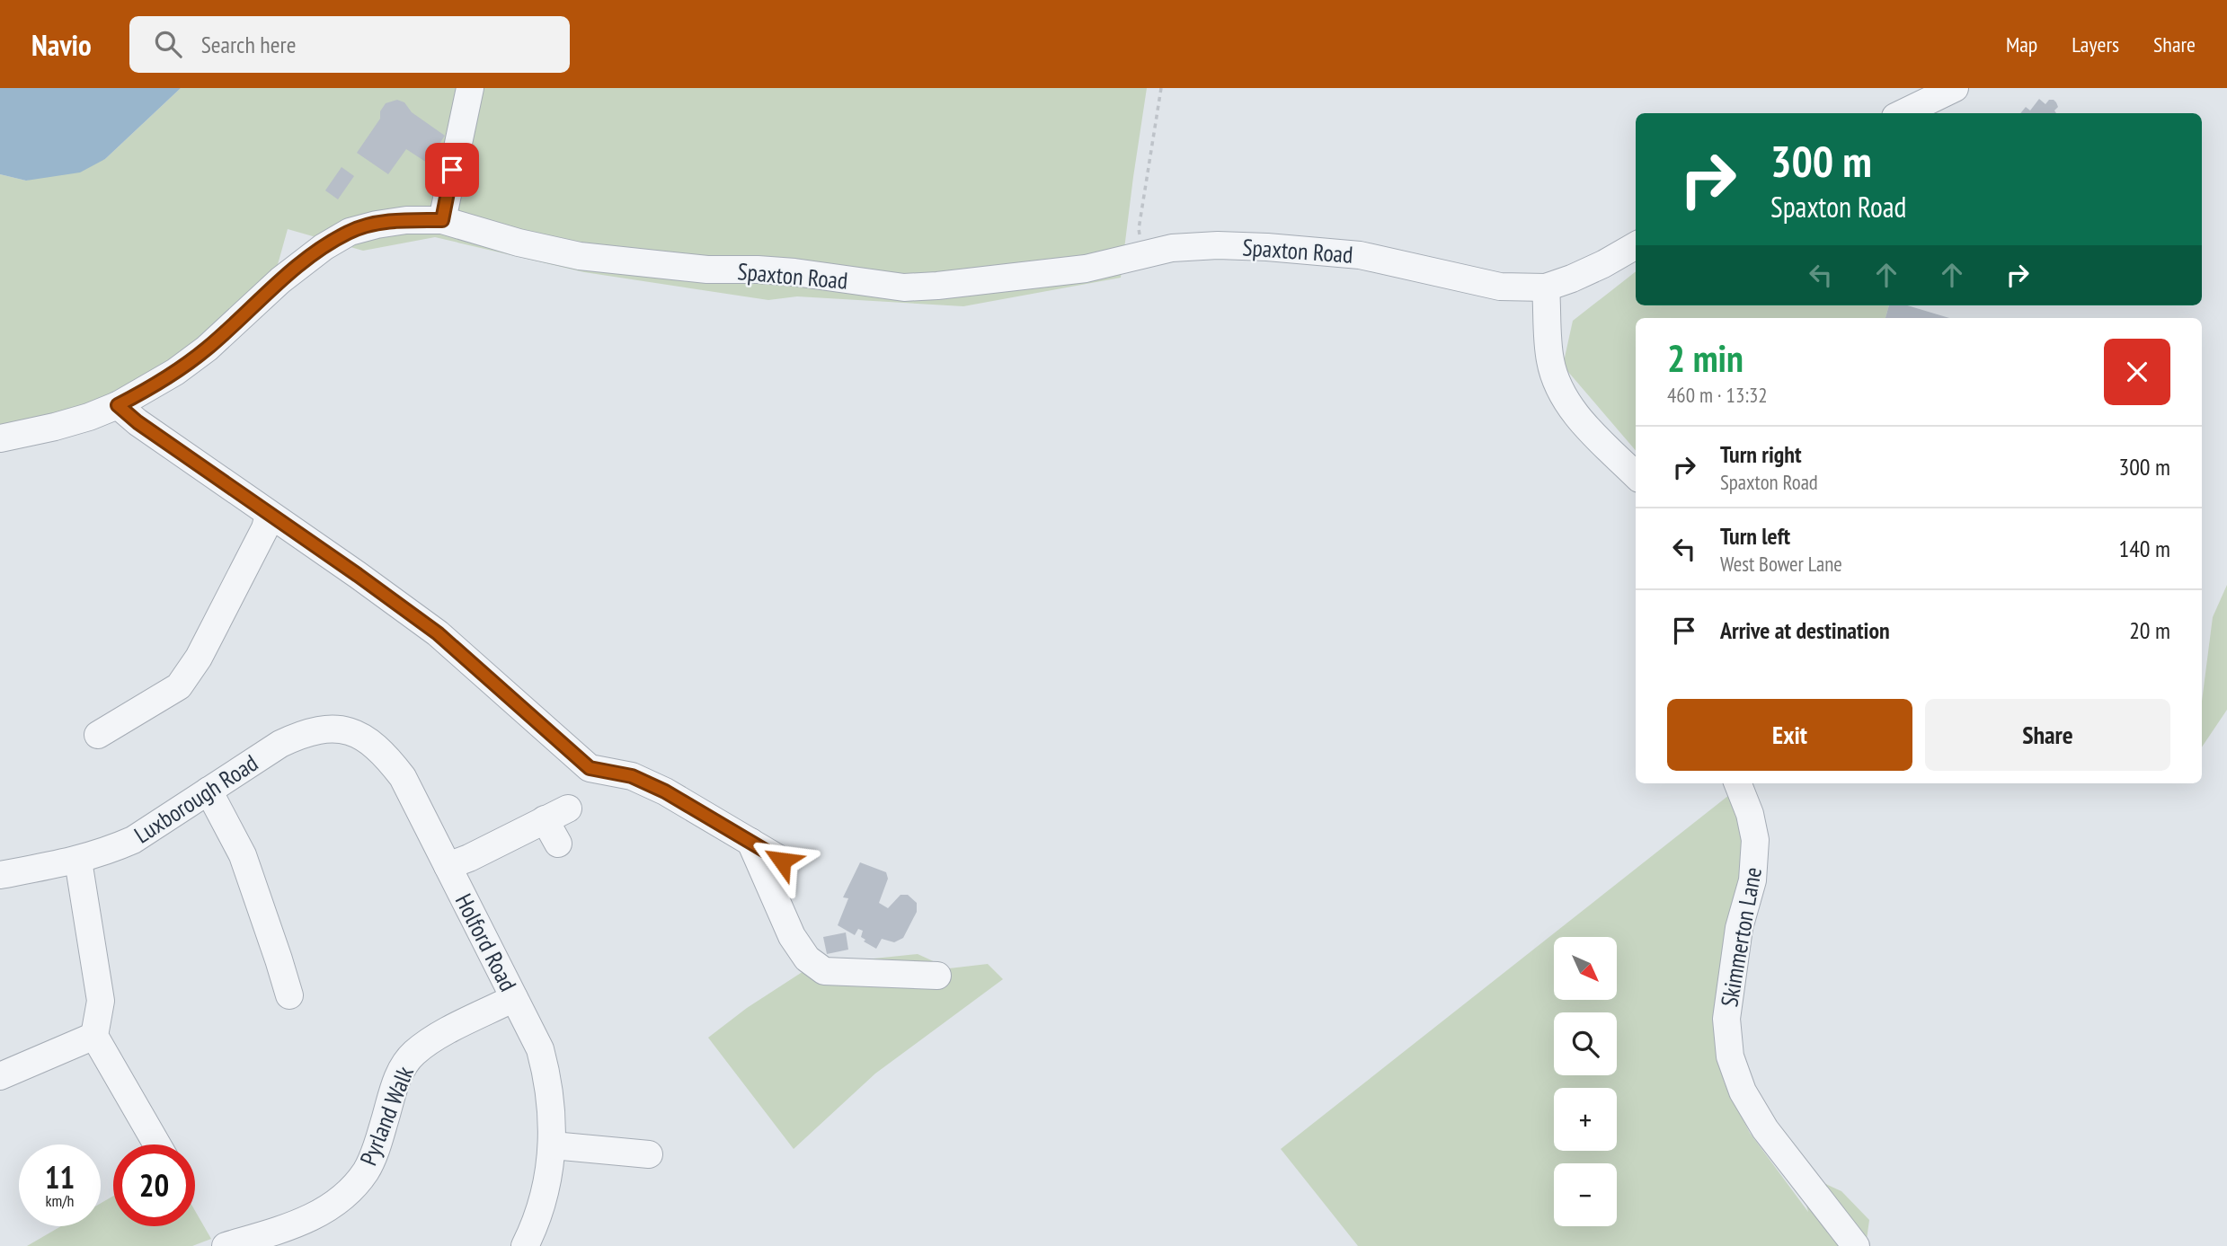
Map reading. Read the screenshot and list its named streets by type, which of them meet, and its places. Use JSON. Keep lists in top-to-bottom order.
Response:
{
  "streets": {
    "street": [
      "Spaxton Road",
      "Luxborough Road",
      "Skimmerton Lane",
      "Holford Road",
      "Pyrland Walk"
    ]
  },
  "crossings": [
    ["Luxborough Road", "Holford Road"],
    ["Holford Road", "Pyrland Walk"]
  ],
  "north": "bottom right",
  "page": {
    "header": "Navio",
    "search": "Search here",
    "nav": ["Map", "Layers", "Share"],
    "turn": ["300 m", "Spaxton Road"],
    "heading": ["2 min", "460 m · 13:32"],
    "list": [
      {
        "name": "Turn right",
        "note": "Spaxton Road",
        "value": "300 m"
      },
      {
        "name": "Turn left",
        "note": "West Bower Lane",
        "value": "140 m"
      },
      {
        "name": "Arrive at destination",
        "value": "20 m"
      }
    ],
    "buttons": ["Exit", "Share"],
    "map_buttons": ["+", "−"],
    "speed": "11 km/h",
    "limit": "20"
  }
}
